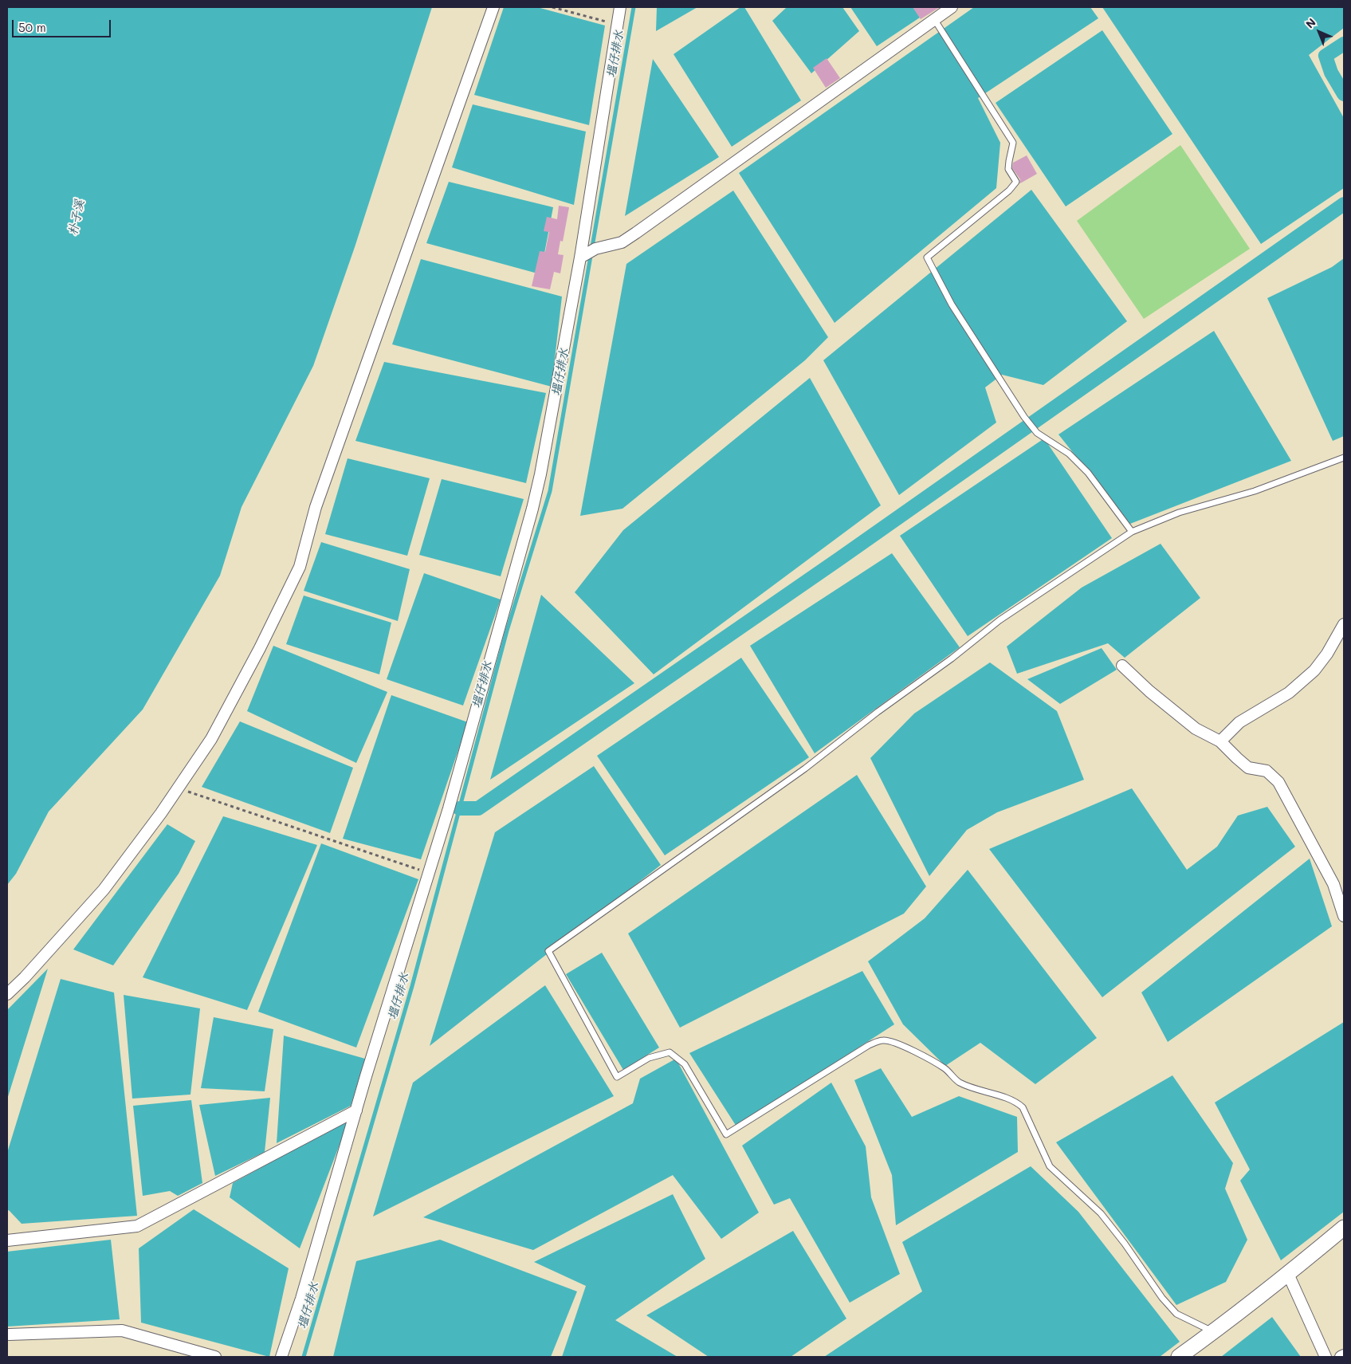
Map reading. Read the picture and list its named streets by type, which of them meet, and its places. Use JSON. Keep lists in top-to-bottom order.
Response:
{
  "water": ["塭仔排水", "朴子溪"],
  "scale_bar": "50 m",
  "north": "top left"
}
